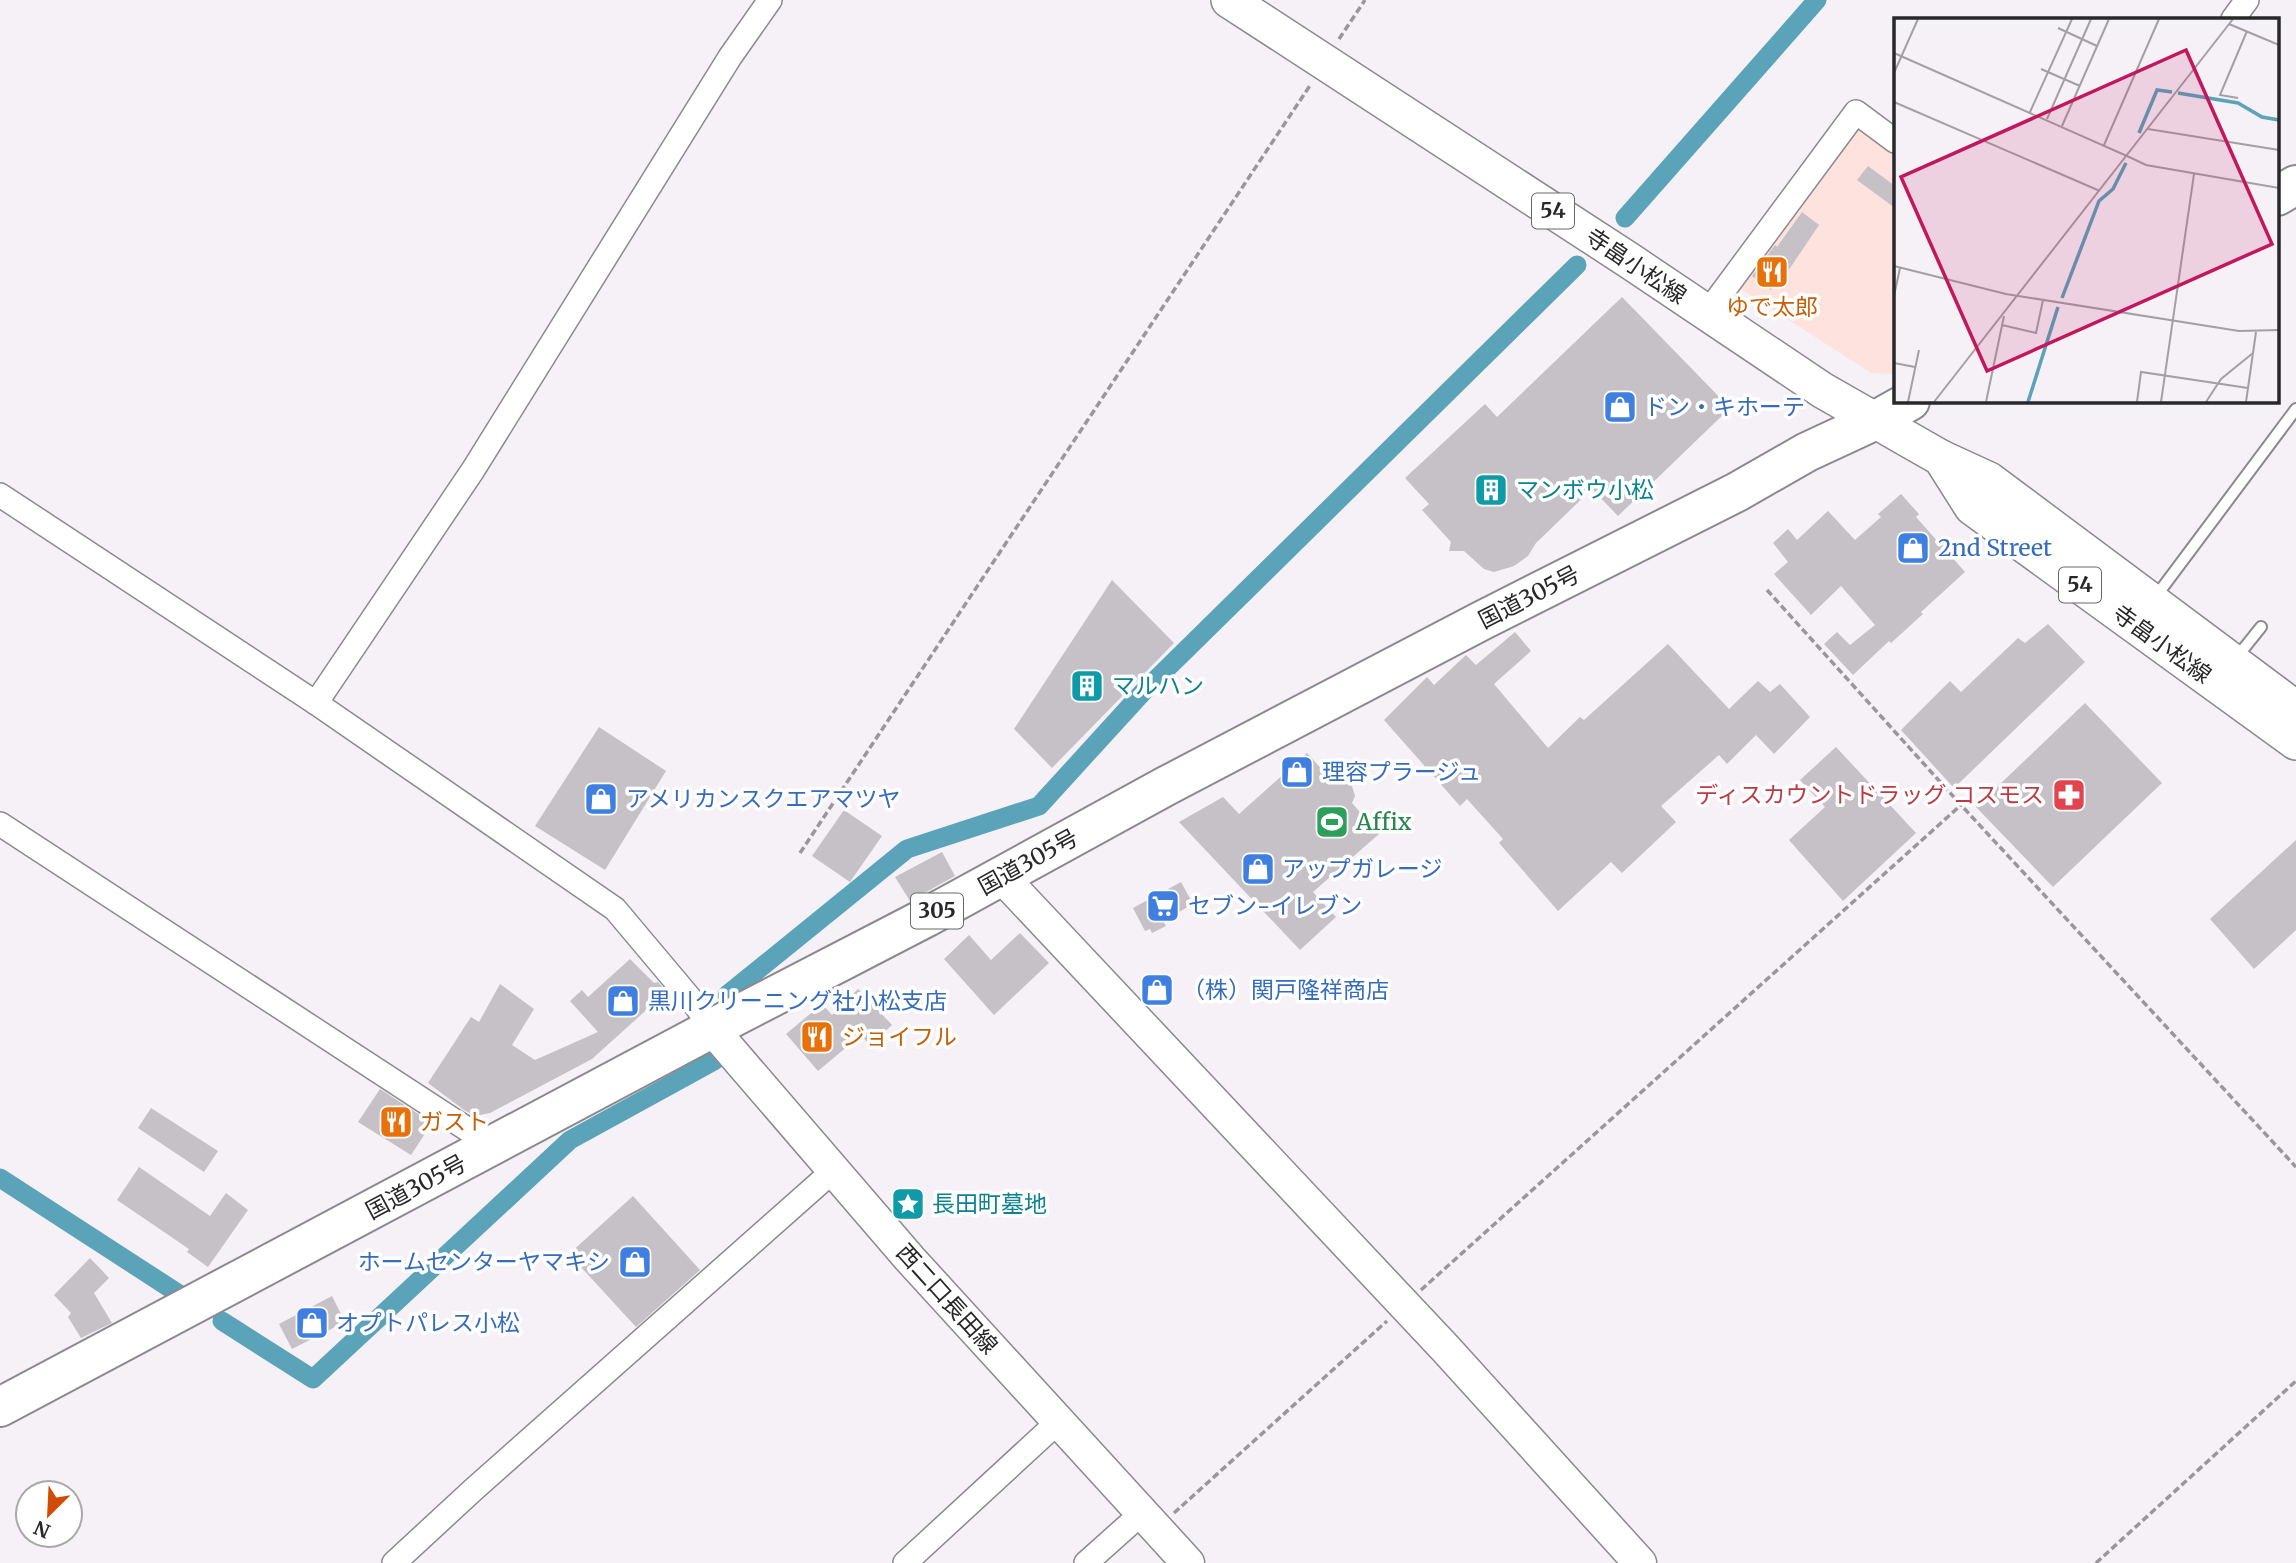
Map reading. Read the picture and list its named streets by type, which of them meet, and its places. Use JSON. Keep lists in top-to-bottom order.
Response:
{
  "streets": {
    "highway": ["国道305号", "305"],
    "main road": ["54", "寺畠小松線"],
    "street": ["西二口長田線"]
  },
  "crossings": [
    ["寺畠小松線", "国道305号"],
    ["国道305号", "西二口長田線"]
  ],
  "places": {
    "restaurant": ["ゆで太郎", "ジョイフル", "ガスト"],
    "shop": [
      "ドン・キホーテ",
      "2nd Street",
      "理容プラージュ",
      "アメリカンスクエアマツヤ",
      "アップガレージ",
      "（株）関戸隆祥商店",
      "黒川クリーニング社小松支店",
      "ホームセンターヤマキシ",
      "オプトパレス小松"
    ],
    "building": ["マンボウ小松", "マルハン"],
    "pharmacy": ["ディスカウントドラッグ コスモス"],
    "sports": ["Affix"],
    "supermarket": ["セブン-イレブン"],
    "place": ["長田町墓地"]
  },
  "north": "bottom left"
}
